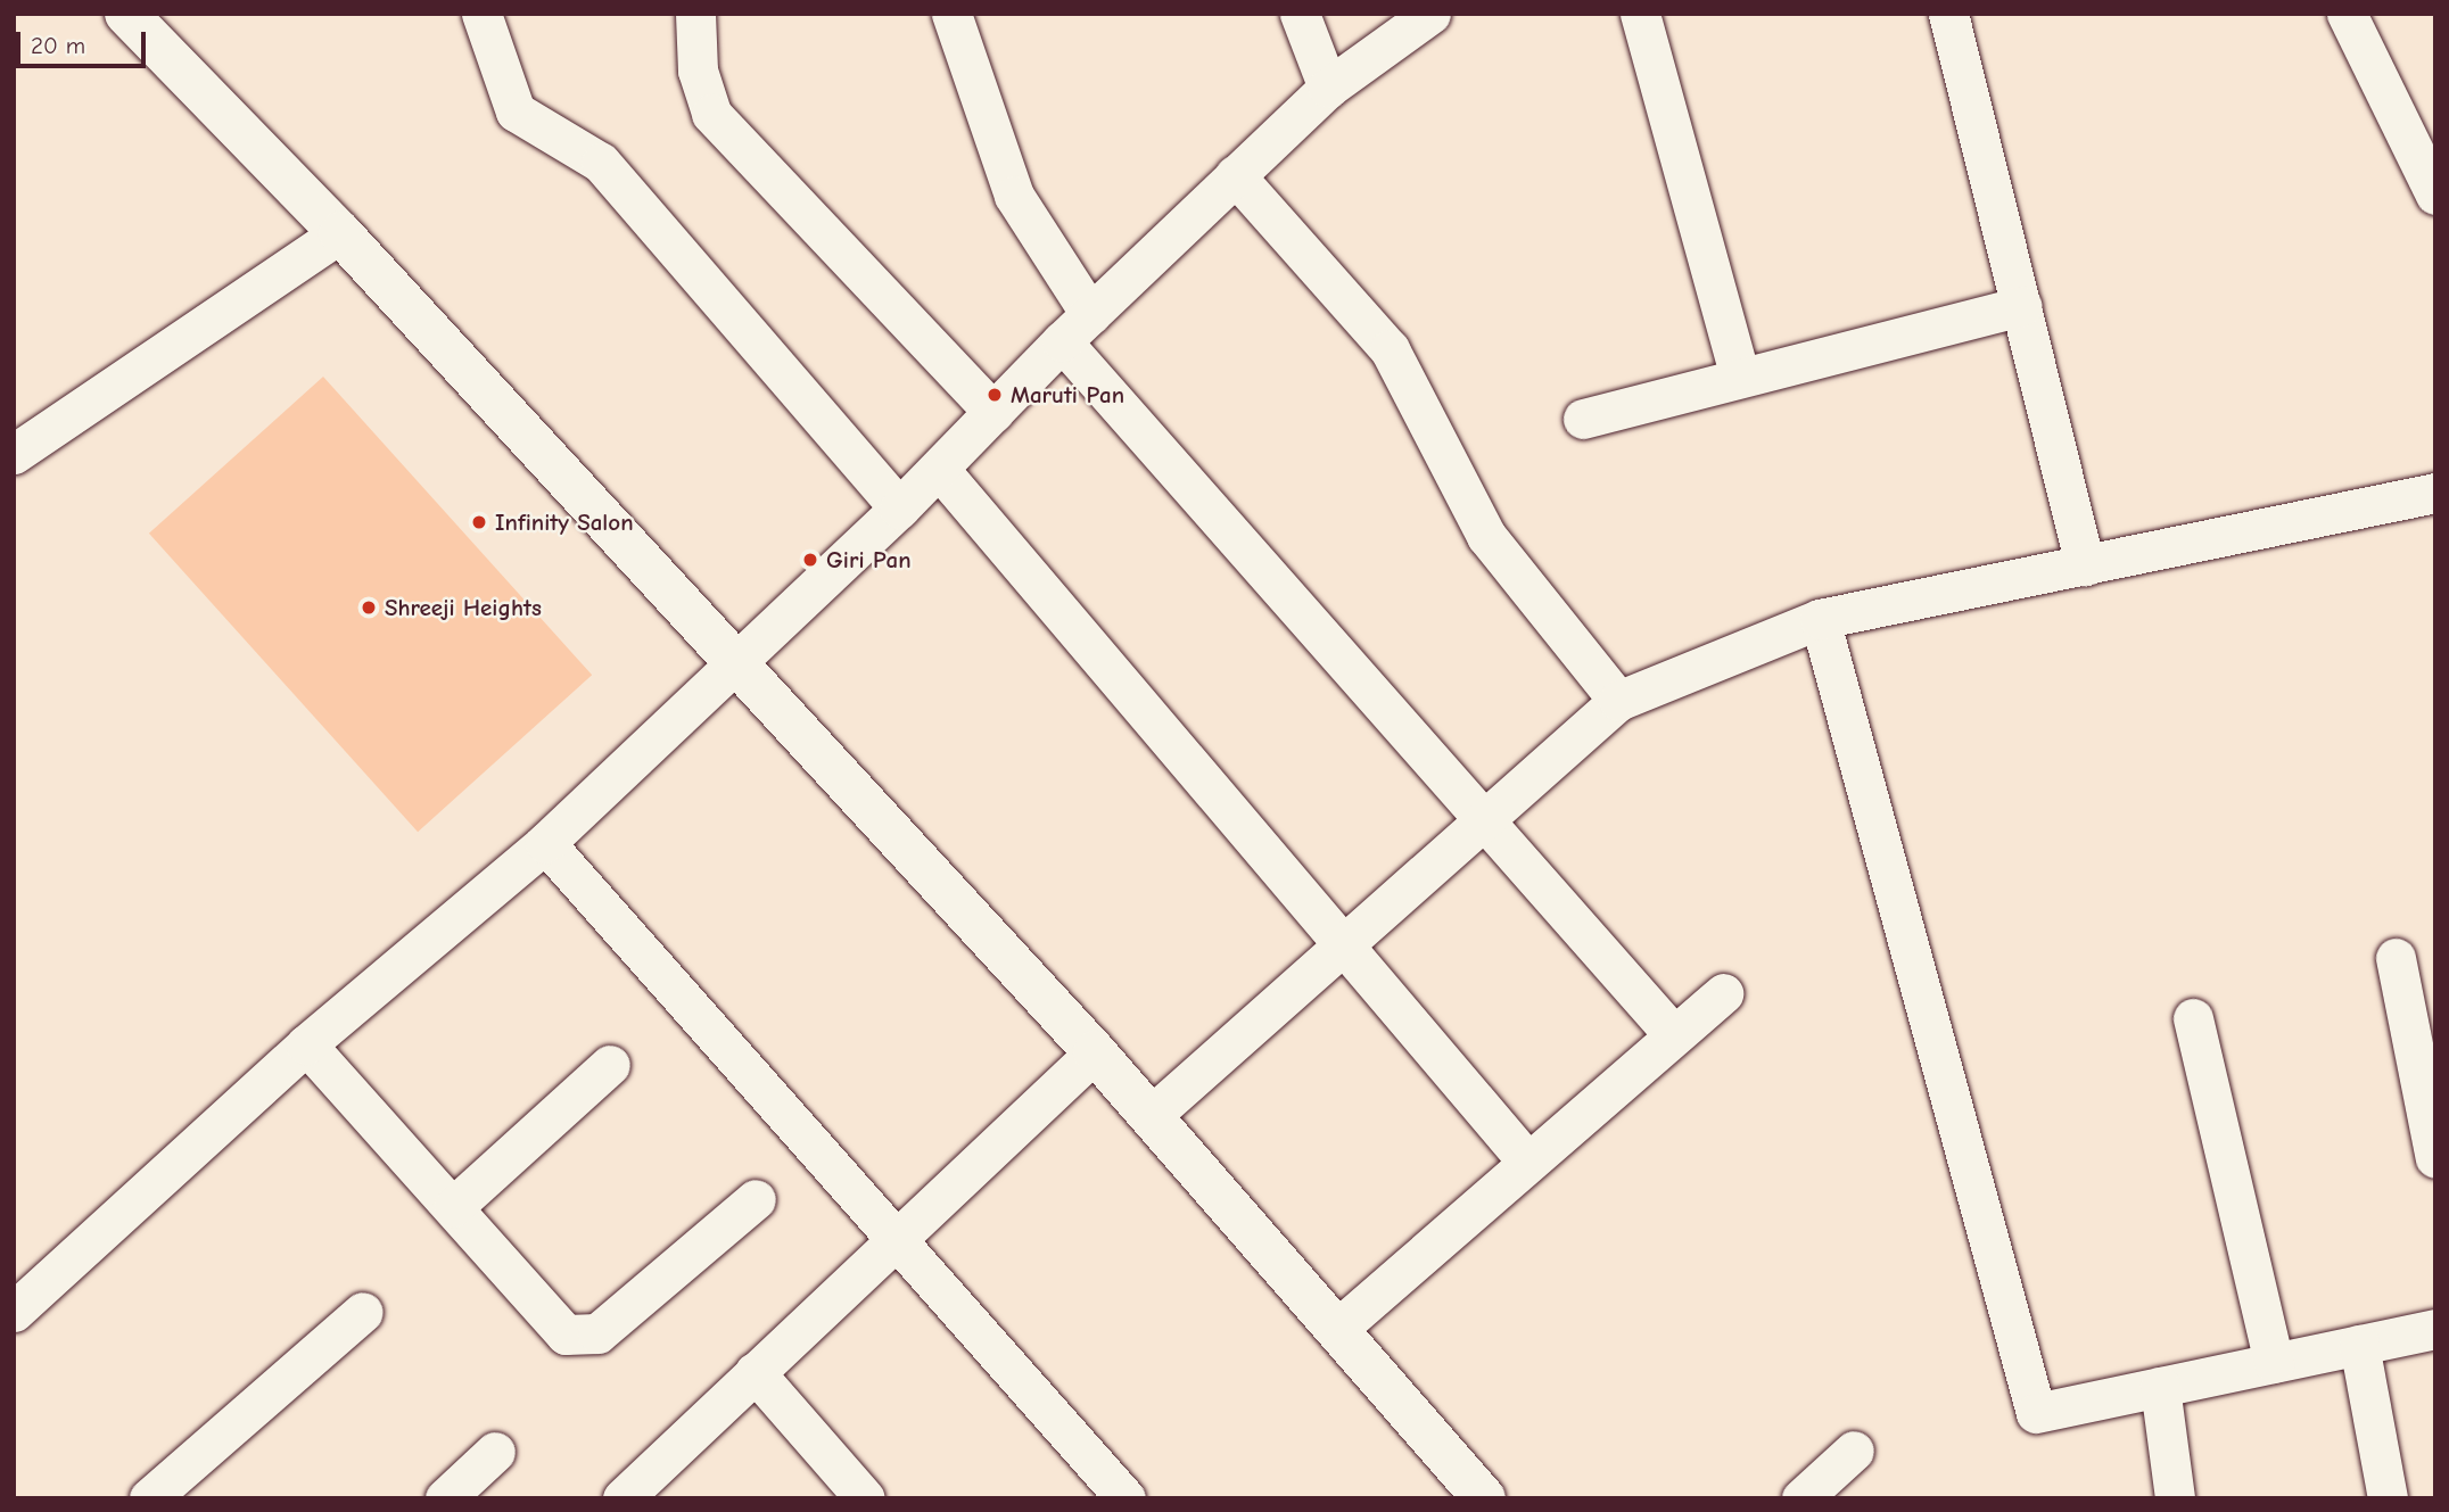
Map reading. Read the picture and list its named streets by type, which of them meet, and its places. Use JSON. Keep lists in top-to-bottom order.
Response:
{
  "places": [
    "Maruti Pan",
    "Infinity Salon",
    "Giri Pan",
    "Shreeji Heights"
  ],
  "scale_bar": "20 m"
}
